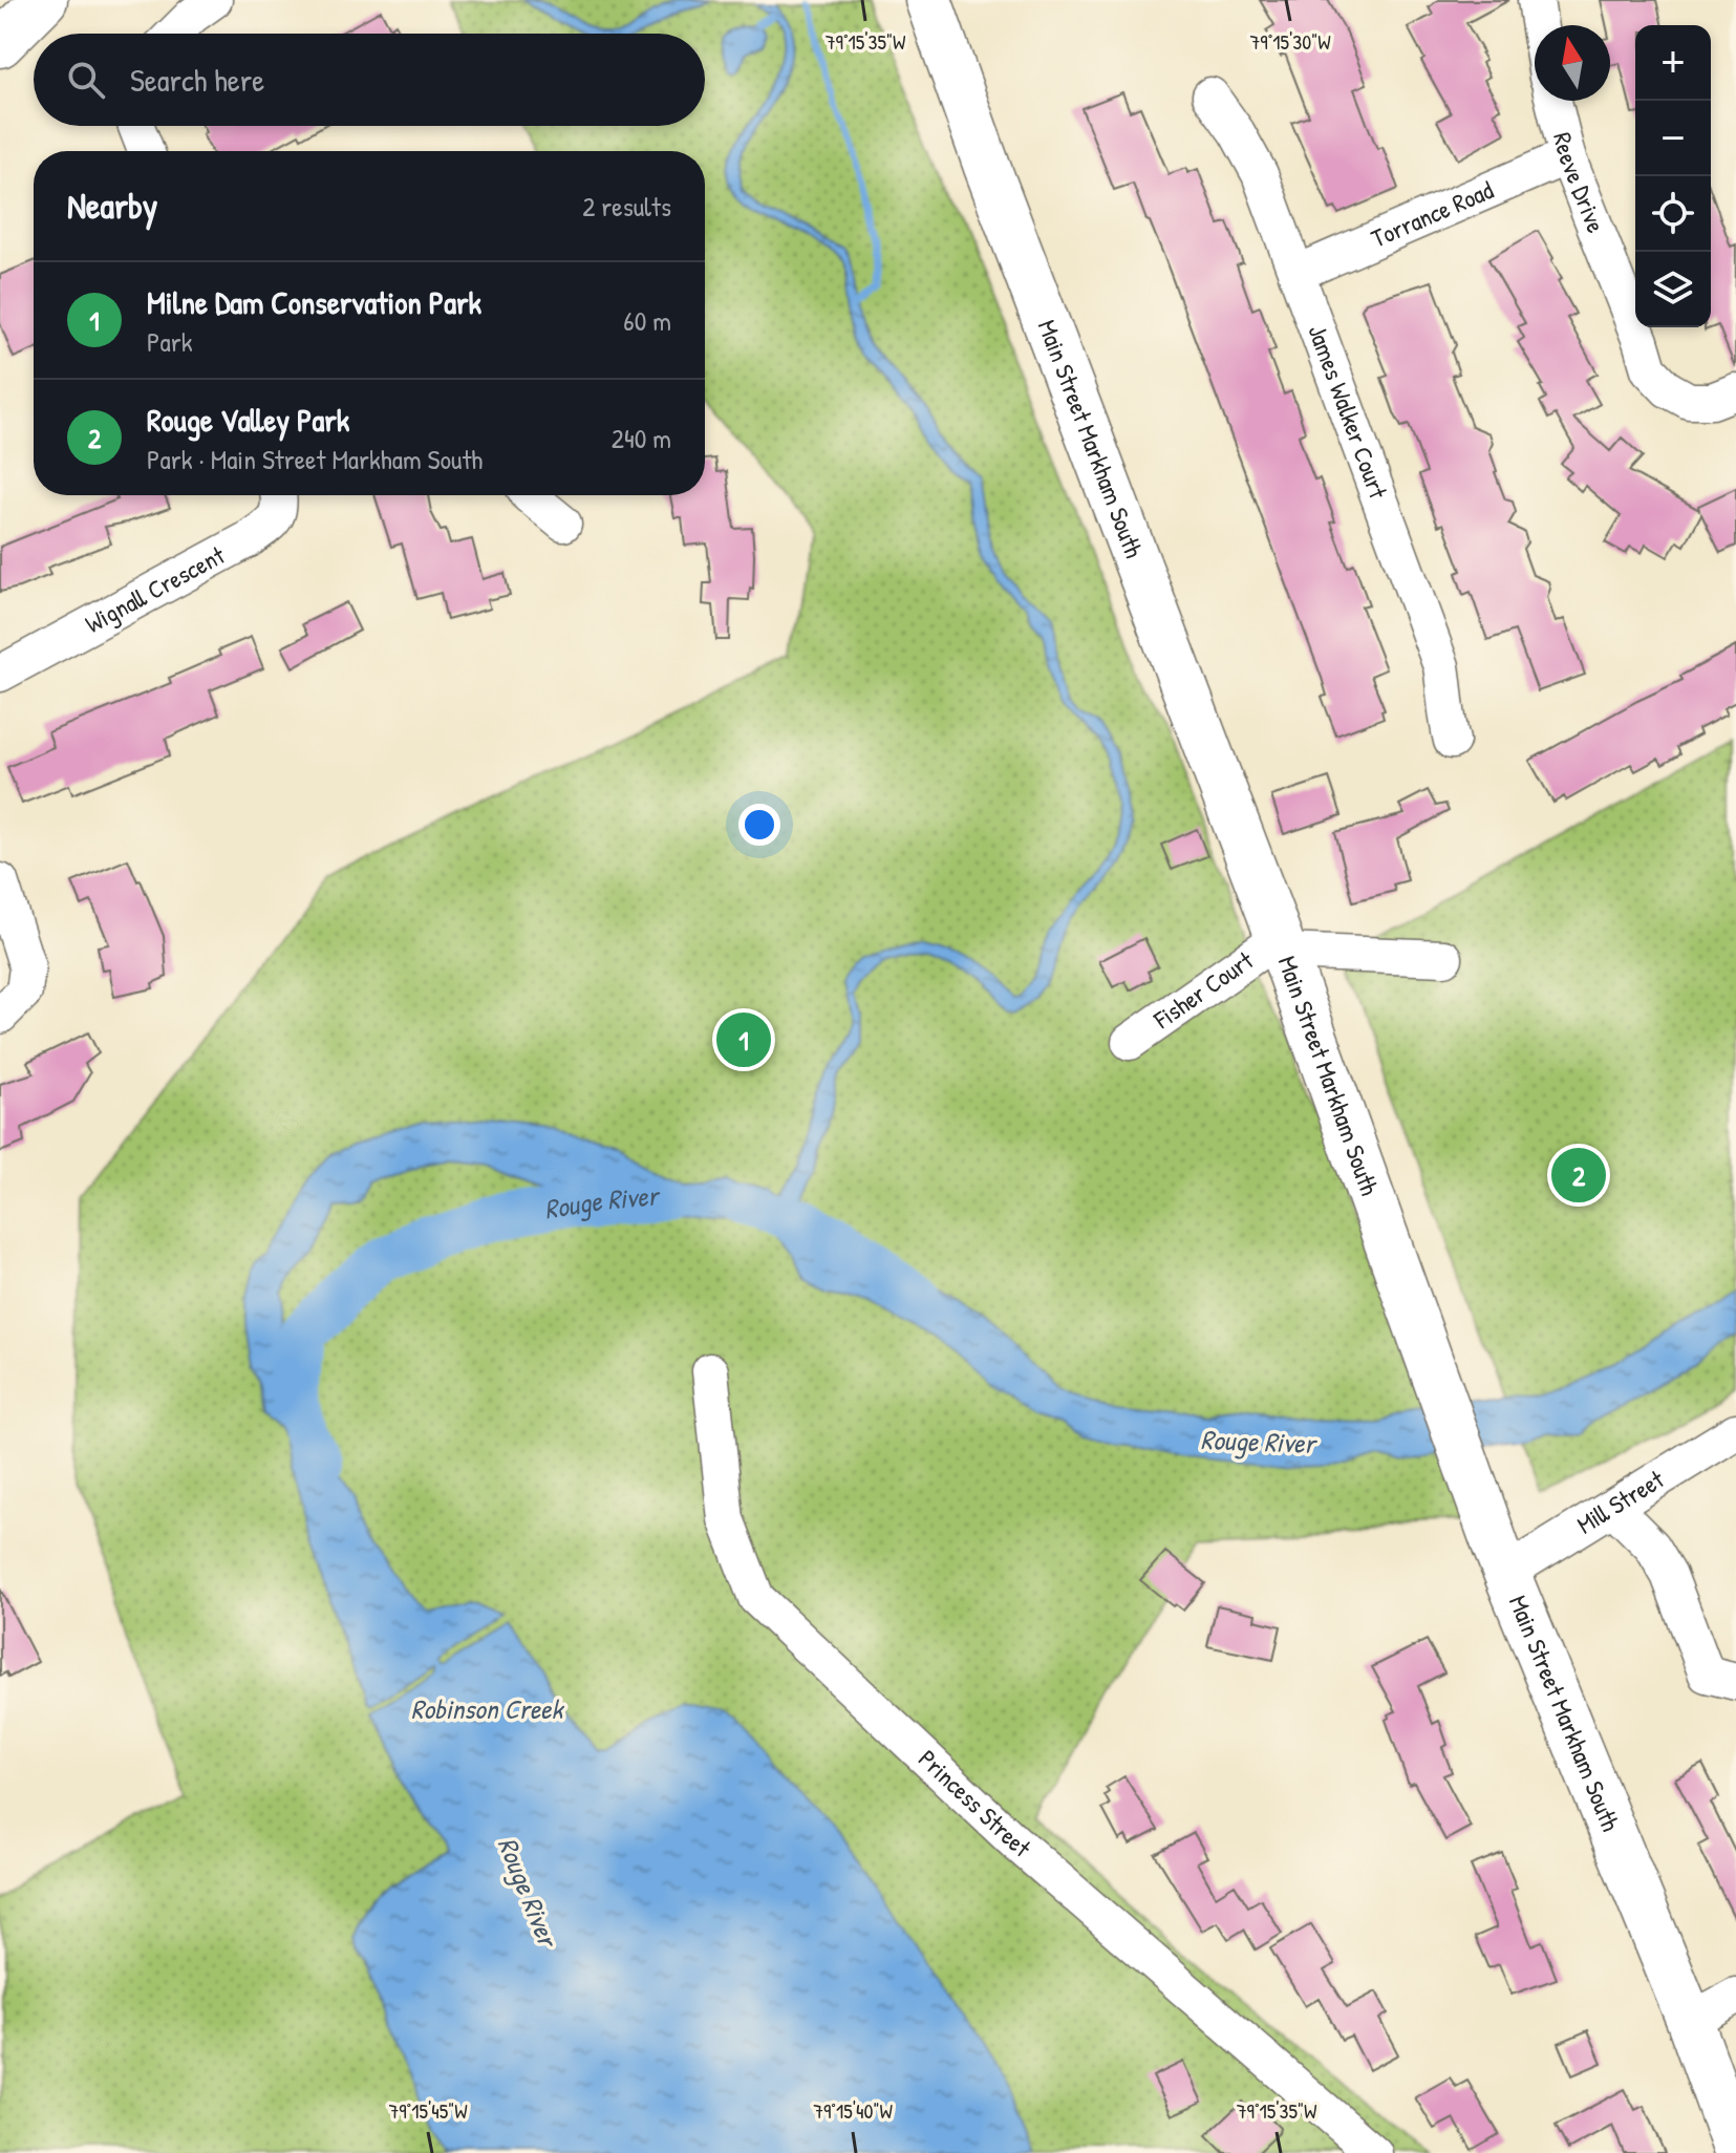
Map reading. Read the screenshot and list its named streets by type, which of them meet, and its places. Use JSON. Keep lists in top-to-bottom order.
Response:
{
  "streets": {
    "main road": ["Main Street Markham South"],
    "street": [
      "Reeve Drive",
      "Torrance Road",
      "James Walker Court",
      "Wignall Crescent",
      "Fisher Court",
      "Mill Street",
      "Princess Street"
    ]
  },
  "crossings": [
    ["Reeve Drive", "Torrance Road"],
    ["Torrance Road", "James Walker Court"],
    ["Main Street Markham South", "Fisher Court"],
    ["Main Street Markham South", "Mill Street"]
  ],
  "water": ["Rouge River", "Robinson Creek"],
  "north": "top",
  "page": {
    "map_buttons": ["+", "−"],
    "search": "Search here",
    "heading": ["Nearby", "2 results"],
    "list": [
      {
        "mark": "1",
        "name": "Milne Dam Conservation Park",
        "note": "Park",
        "value": "60 m"
      },
      {
        "mark": "2",
        "name": "Rouge Valley Park",
        "note": "Park · Main Street Markham South",
        "value": "240 m"
      }
    ],
    "pins": ["1", "2"]
  },
  "coordinates": [
    "79°15'35\"W",
    "79°15'30\"W",
    "79°15'45\"W",
    "79°15'40\"W"
  ]
}
